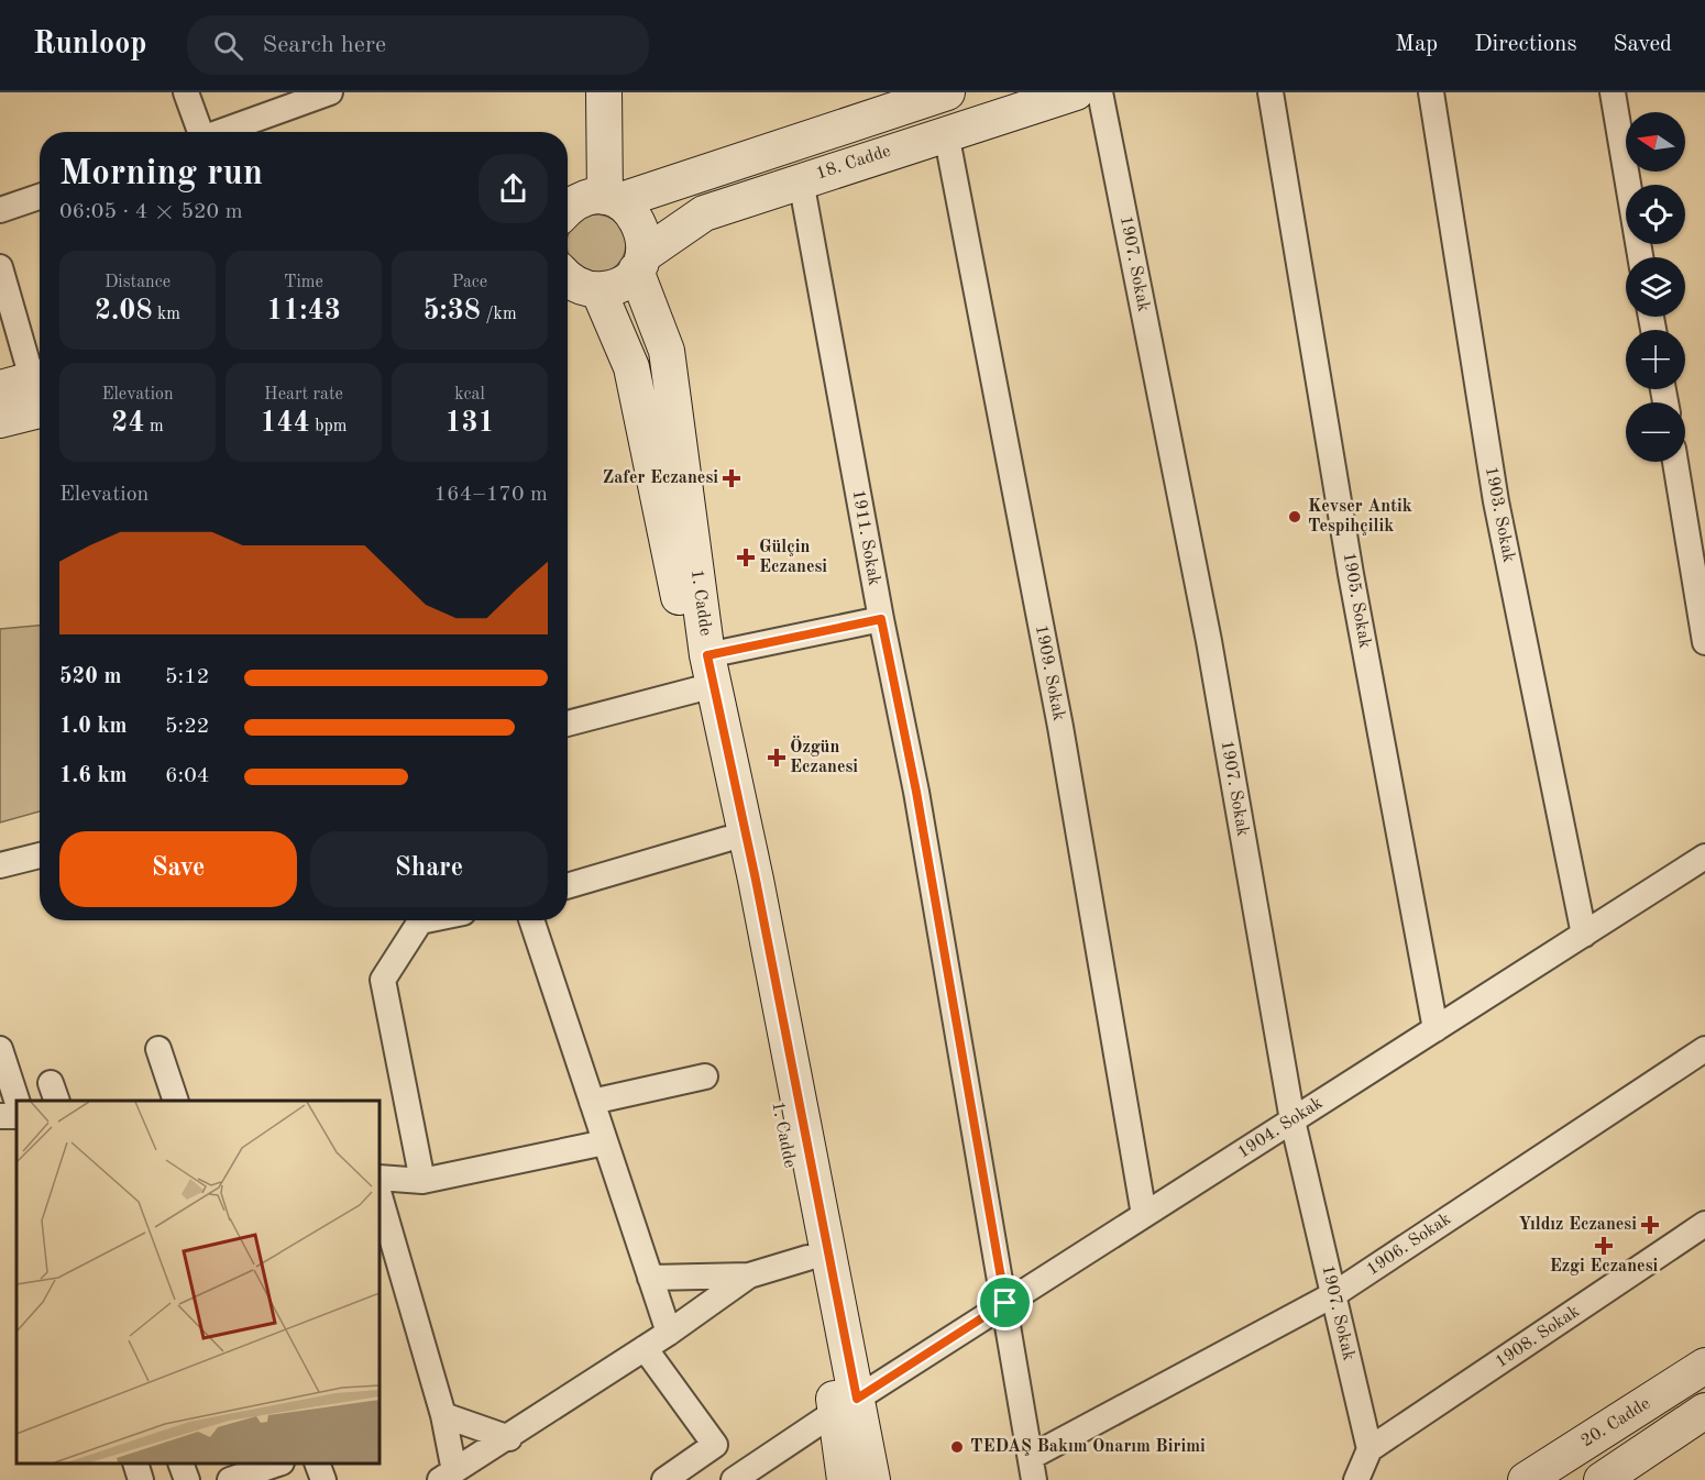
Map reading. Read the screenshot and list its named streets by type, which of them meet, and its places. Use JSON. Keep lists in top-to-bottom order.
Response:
{
  "streets": {
    "street": [
      "18. Cadde",
      "1907. Sokak",
      "1903. Sokak",
      "1911. Sokak",
      "1905. Sokak",
      "1. Cadde",
      "1909. Sokak",
      "1904. Sokak",
      "1906. Sokak",
      "1908. Sokak",
      "20. Cadde"
    ]
  },
  "crossings": [
    ["18. Cadde", "1911. Sokak"],
    ["18. Cadde", "1. Cadde"],
    ["18. Cadde", "1909. Sokak"],
    ["1907. Sokak", "1904. Sokak"],
    ["1907. Sokak", "1906. Sokak"],
    ["1907. Sokak", "1908. Sokak"],
    ["1903. Sokak", "1904. Sokak"],
    ["1911. Sokak", "1904. Sokak"],
    ["1911. Sokak", "1906. Sokak"],
    ["1905. Sokak", "1904. Sokak"],
    ["1. Cadde", "1904. Sokak"],
    ["1909. Sokak", "1904. Sokak"]
  ],
  "places": {
    "health": [
      "Zafer Eczanesi",
      "Gülçin Eczanesi",
      "Özgün Eczanesi",
      "Yıldız Eczanesi",
      "Ezgi Eczanesi"
    ],
    "other": ["Kevser Antik Tespihçilik", "TEDAŞ Bakım Onarım Birimi"]
  },
  "north": "left",
  "page": {
    "header": "Runloop",
    "search": "Search here",
    "nav": ["Map", "Directions", "Saved"],
    "map_buttons": ["+", "−"],
    "heading": ["Morning run", "06:05 · 4 × 520 m"],
    "stats": [
      ["Distance", "2.08 km"],
      ["Time", "11:43"],
      ["Pace", "5:38 /km"],
      ["Elevation", "24 m"],
      ["Heart rate", "144 bpm"],
      ["kcal", "131"]
    ],
    "chart": ["Elevation", "164–170 m"],
    "list": [
      {
        "name": "520 m",
        "note": "5:12"
      },
      {
        "name": "1.0 km",
        "note": "5:22"
      },
      {
        "name": "1.6 km",
        "note": "6:04"
      }
    ],
    "buttons": ["Save", "Share"]
  }
}
